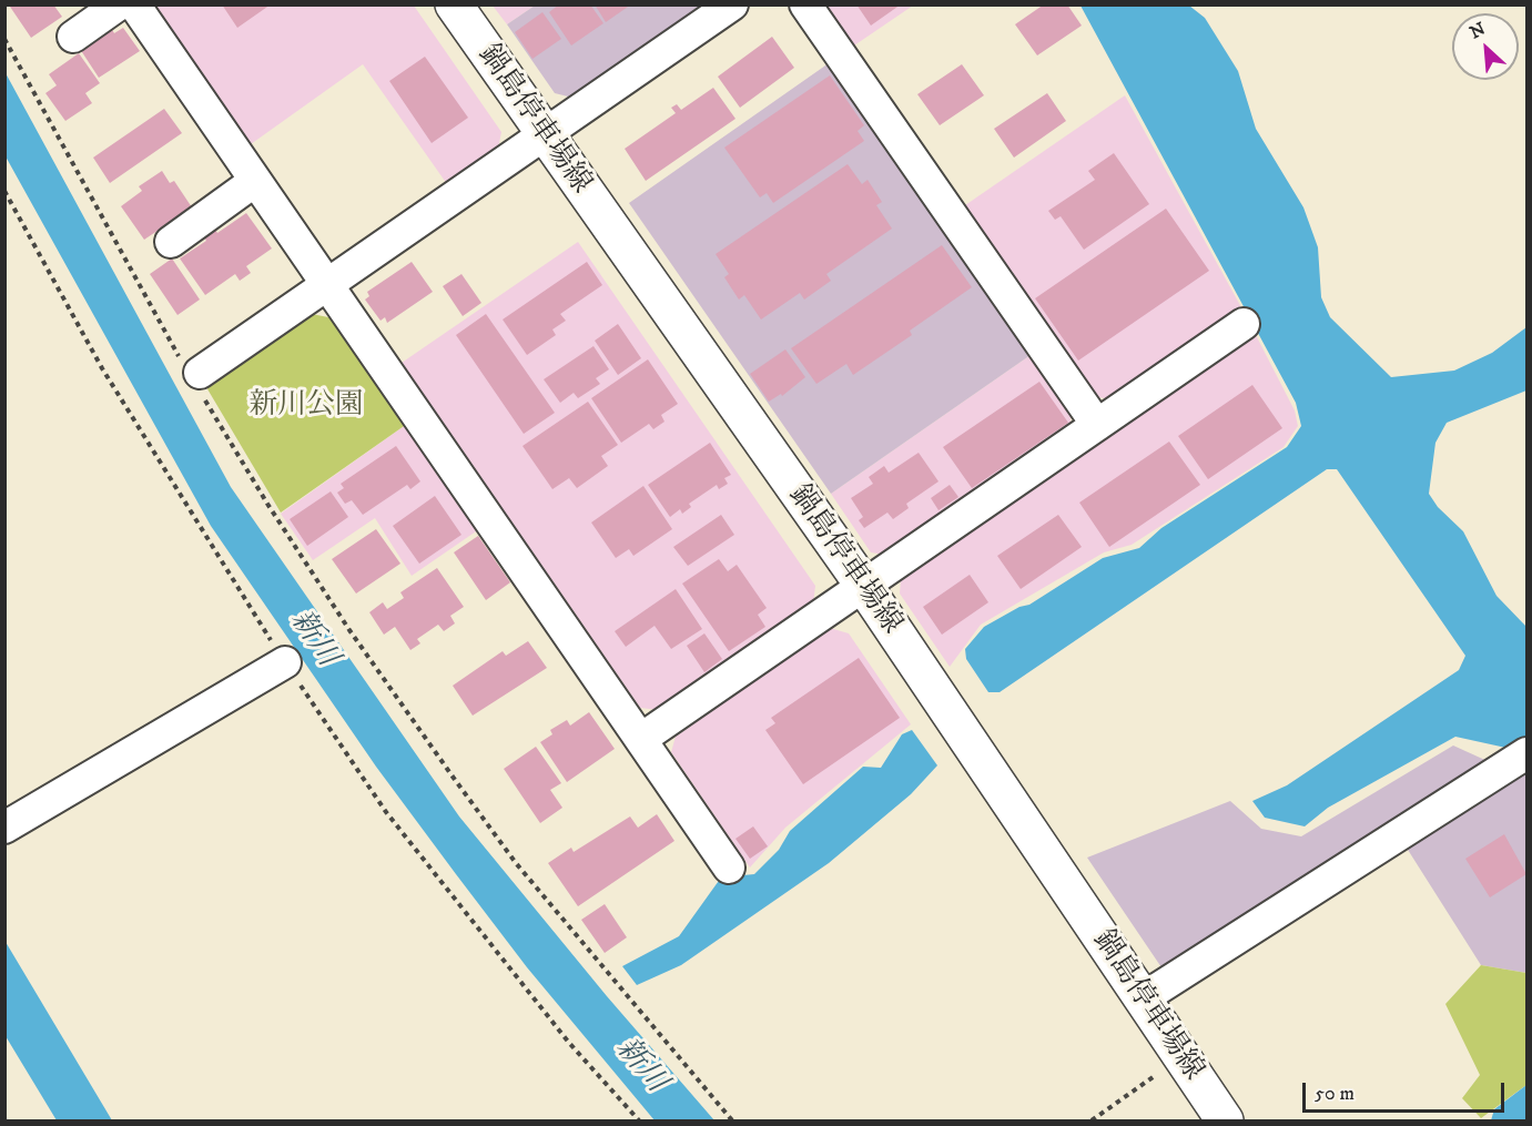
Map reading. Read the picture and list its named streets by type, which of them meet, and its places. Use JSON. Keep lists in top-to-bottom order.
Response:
{
  "streets": {
    "main road": ["鍋島停車場線"]
  },
  "water": ["新川"],
  "parks": ["新川公園"],
  "scale_bar": "50 m",
  "north": "top left"
}
